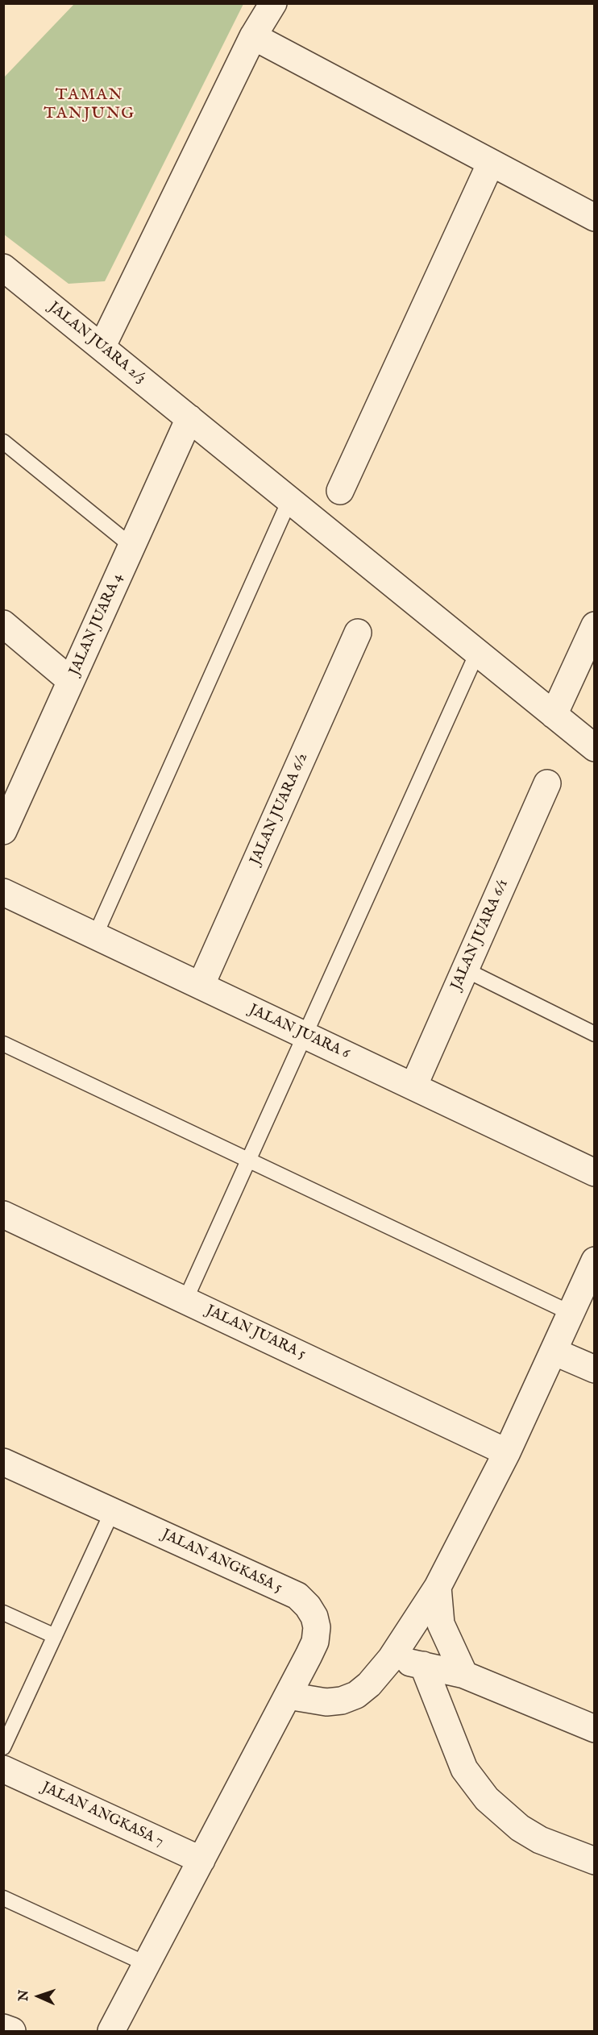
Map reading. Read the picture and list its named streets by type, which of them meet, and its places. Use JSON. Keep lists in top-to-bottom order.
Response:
{
  "streets": {
    "street": [
      "JALAN JUARA 2/3",
      "JALAN JUARA 4",
      "JALAN JUARA 6/2",
      "JALAN JUARA 6/1",
      "JALAN JUARA 6",
      "JALAN JUARA 5",
      "JALAN ANGKASA 5",
      "JALAN ANGKASA 7"
    ]
  },
  "crossings": [
    ["JALAN JUARA 2/3", "JALAN JUARA 4"],
    ["JALAN JUARA 6/2", "JALAN JUARA 6"],
    ["JALAN JUARA 6/1", "JALAN JUARA 6"]
  ],
  "districts": ["TAMAN TANJUNG"],
  "north": "left"
}
